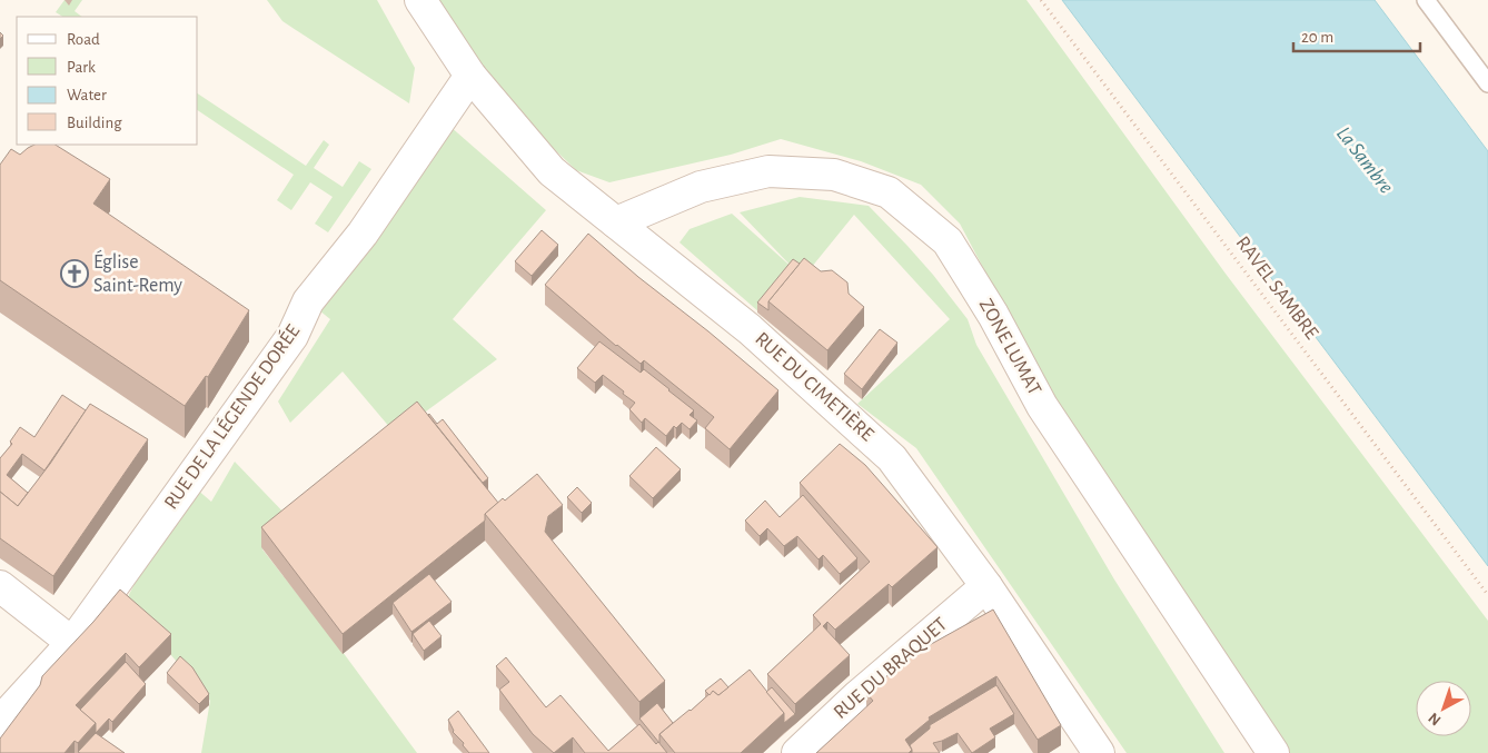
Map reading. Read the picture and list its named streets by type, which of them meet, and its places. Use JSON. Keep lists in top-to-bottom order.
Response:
{
  "streets": {
    "street": [
      "ZONE LUMAT",
      "RUE DU CIMETIÈRE",
      "RUE DE LA LÉGENDE DORÉE",
      "RUE DU BRAQUET"
    ],
    "path": ["RAVEL SAMBRE"]
  },
  "crossings": [
    ["ZONE LUMAT", "RUE DU CIMETIÈRE"],
    ["RUE DU CIMETIÈRE", "RUE DE LA LÉGENDE DORÉE"],
    ["RUE DU CIMETIÈRE", "RUE DU BRAQUET"]
  ],
  "water": ["La Sambre"],
  "places": {
    "church": ["Église Saint-Remy"]
  },
  "legend": [
    "Road",
    "Park",
    "Water",
    "Building"
  ],
  "scale_bar": "20 m",
  "north": "bottom left"
}
